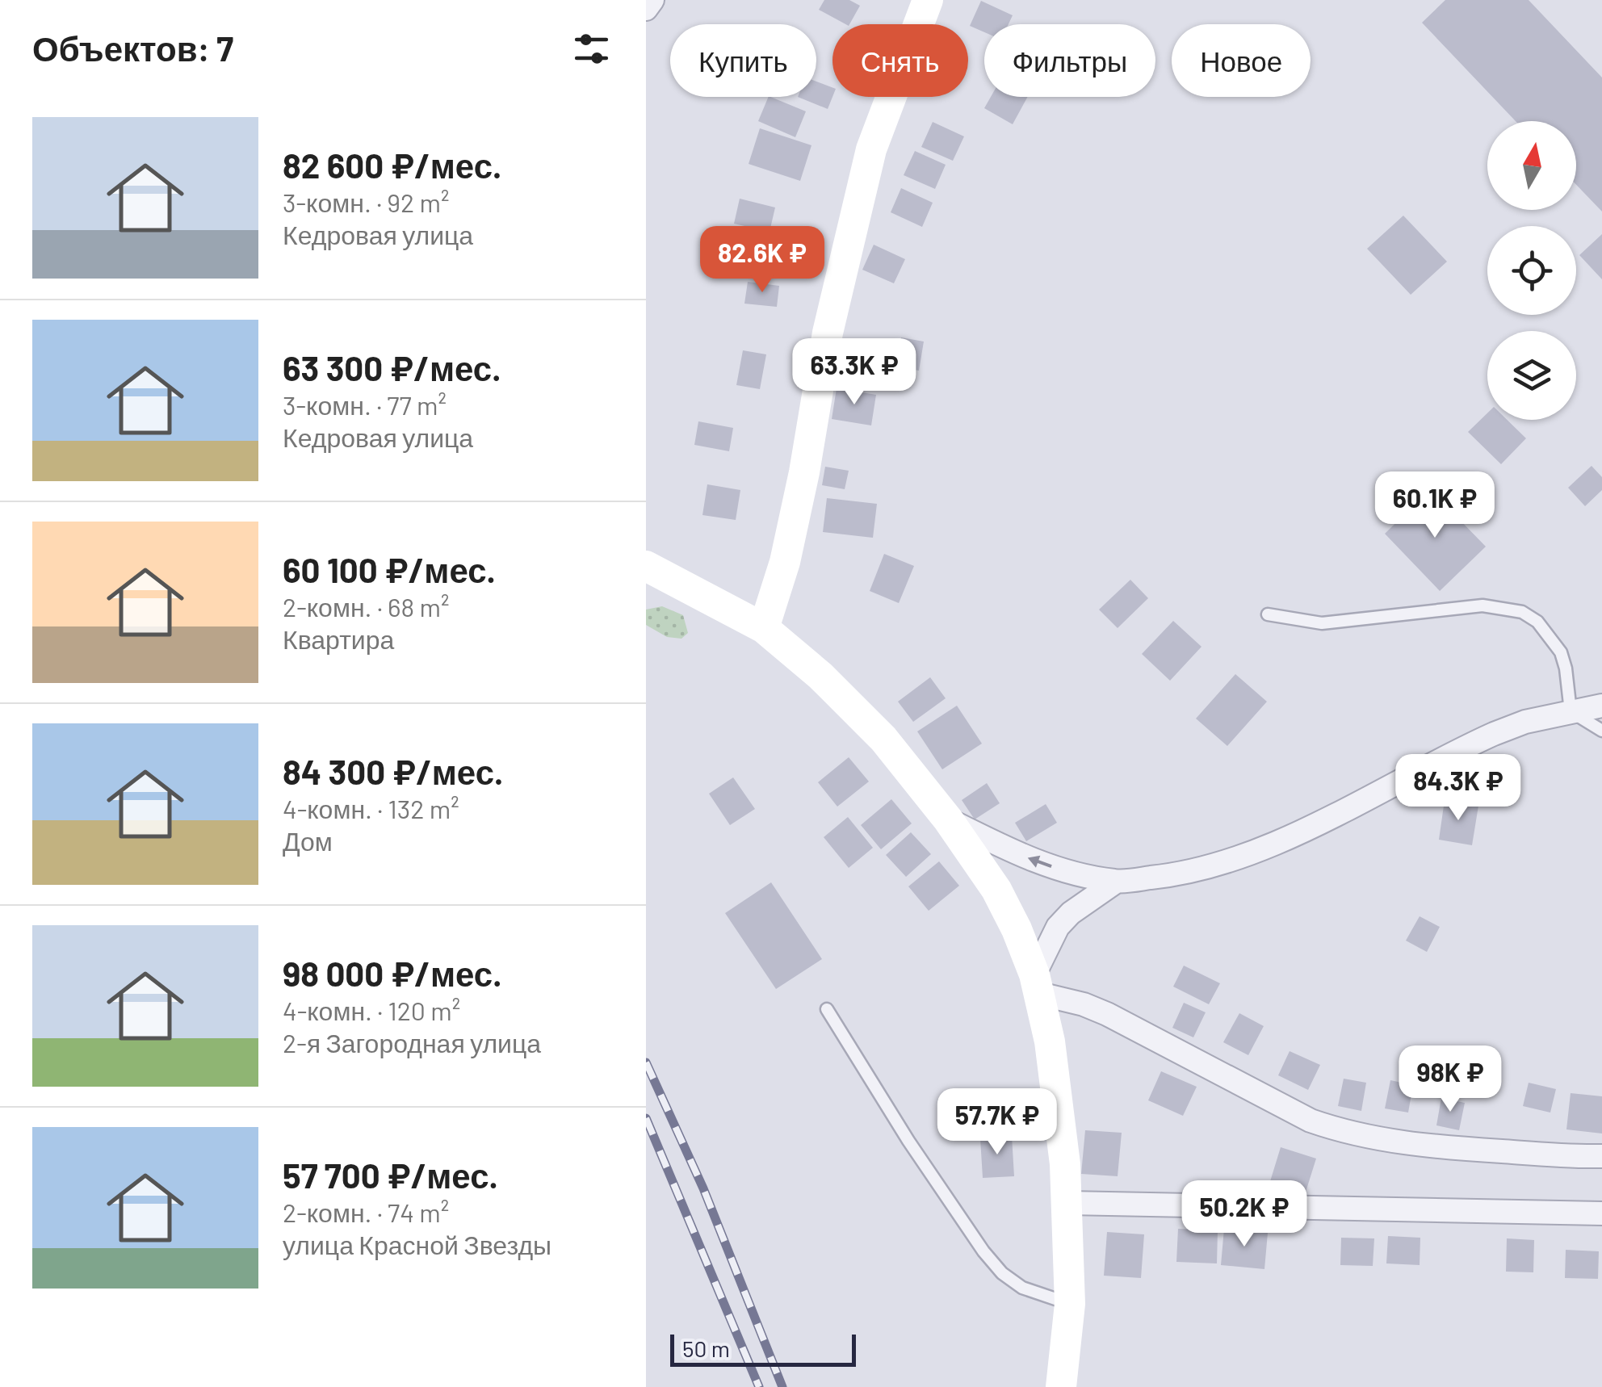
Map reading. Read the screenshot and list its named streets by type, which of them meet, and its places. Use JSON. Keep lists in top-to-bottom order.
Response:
{
  "scale_bar": "50 m",
  "north": "top",
  "page": {
    "heading": "Объектов: 7",
    "chip": [
      "Купить",
      "Снять",
      "Фильтры",
      "Новое"
    ],
    "list": [
      {
        "name": "82 600 ₽/мес.",
        "note": "3-комн. · 92 m² · Кедровая улица"
      },
      {
        "name": "63 300 ₽/мес.",
        "note": "3-комн. · 77 m² · Кедровая улица"
      },
      {
        "name": "60 100 ₽/мес.",
        "note": "2-комн. · 68 m² · Квартира"
      },
      {
        "name": "84 300 ₽/мес.",
        "note": "4-комн. · 132 m² · Дом"
      },
      {
        "name": "98 000 ₽/мес.",
        "note": "4-комн. · 120 m² · 2-я Загородная улица"
      },
      {
        "name": "57 700 ₽/мес.",
        "note": "2-комн. · 74 m² · улица Красной Звезды"
      }
    ],
    "price": [
      "82.6K ₽",
      "63.3K ₽",
      "60.1K ₽",
      "84.3K ₽",
      "98K ₽",
      "57.7K ₽",
      "50.2K ₽"
    ],
    "scale": "50 m"
  }
}
